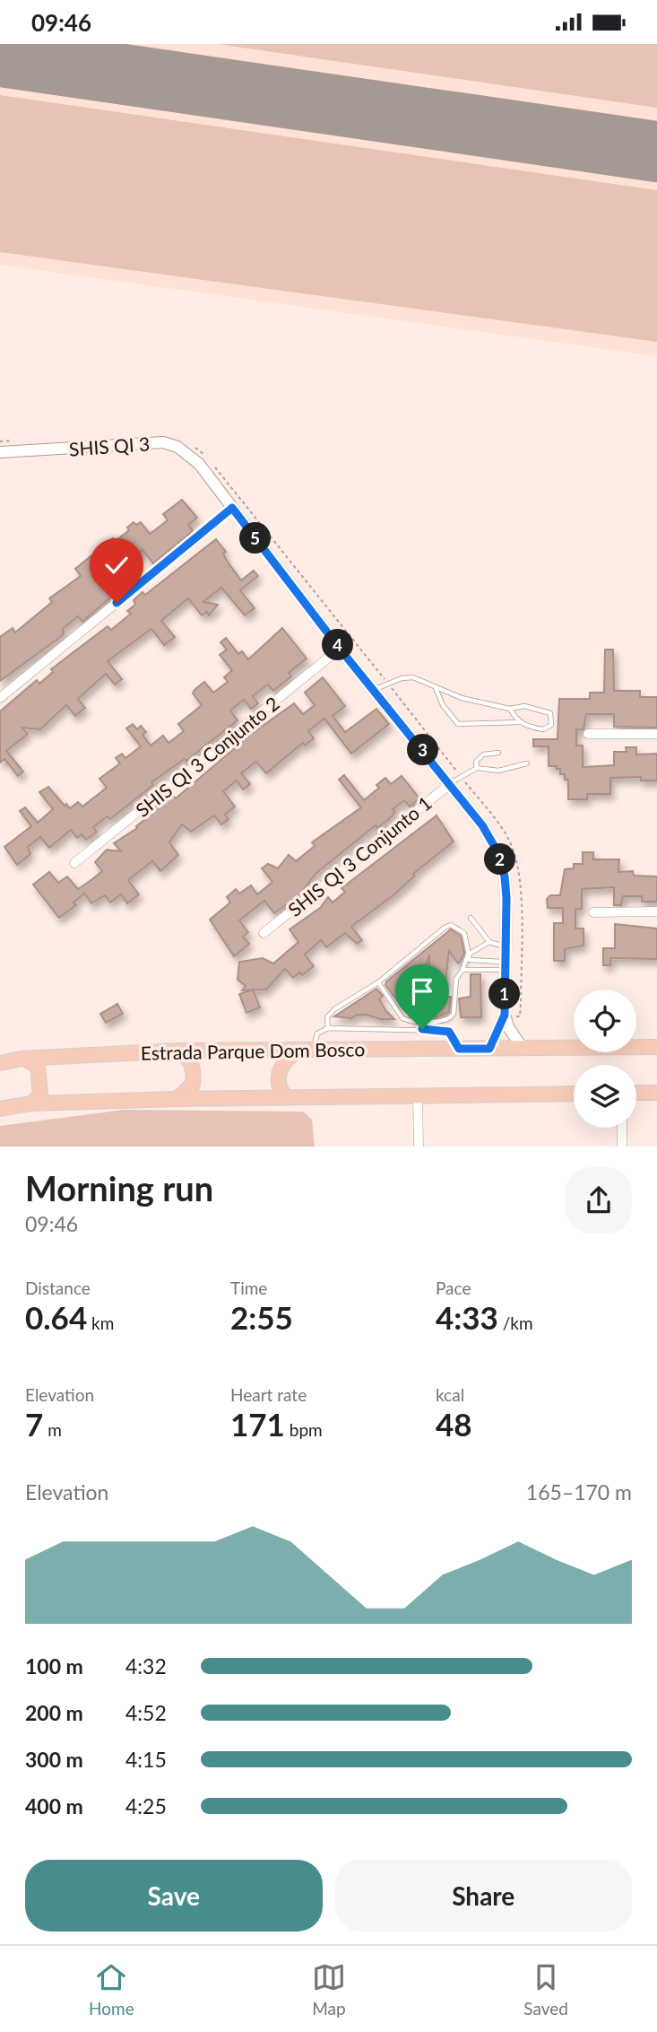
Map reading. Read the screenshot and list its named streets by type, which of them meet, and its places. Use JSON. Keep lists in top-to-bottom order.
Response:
{
  "streets": {
    "main road": ["Estrada Parque Dom Bosco"],
    "street": ["SHIS QI 3", "SHIS QI 3 Conjunto 2", "SHIS QI 3 Conjunto 1"]
  },
  "crossings": [
    ["SHIS QI 3", "SHIS QI 3 Conjunto 2"],
    ["SHIS QI 3", "SHIS QI 3 Conjunto 1"],
    ["SHIS QI 3", "Estrada Parque Dom Bosco"]
  ],
  "page": {
    "status": "09:46",
    "pins": [
      "5",
      "4",
      "3",
      "2",
      "1"
    ],
    "heading": ["Morning run", "09:46"],
    "stats": [
      ["Distance", "0.64 km"],
      ["Time", "2:55"],
      ["Pace", "4:33 /km"],
      ["Elevation", "7 m"],
      ["Heart rate", "171 bpm"],
      ["kcal", "48"]
    ],
    "chart": ["Elevation", "165–170 m"],
    "list": [
      {
        "name": "100 m",
        "note": "4:32"
      },
      {
        "name": "200 m",
        "note": "4:52"
      },
      {
        "name": "300 m",
        "note": "4:15"
      },
      {
        "name": "400 m",
        "note": "4:25"
      }
    ],
    "buttons": ["Save", "Share"],
    "tabs": ["Home", "Map", "Saved"]
  }
}
